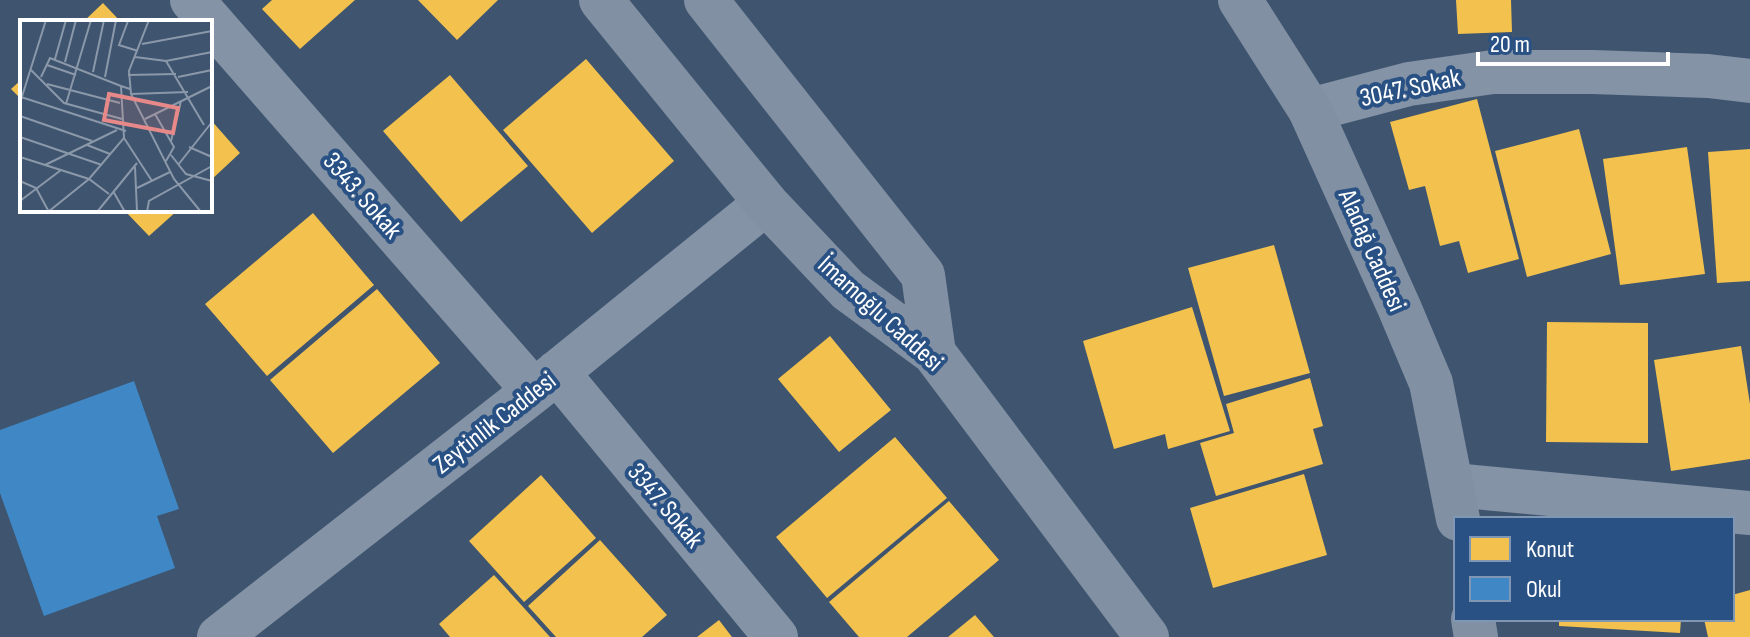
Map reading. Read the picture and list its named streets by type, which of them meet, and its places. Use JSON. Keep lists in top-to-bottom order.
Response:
{
  "streets": {
    "main road": ["Aladağ Caddesi", "İmamoğlu Caddesi"],
    "street": [
      "3047. Sokak",
      "3343. Sokak",
      "Zeytinlik Caddesi",
      "3347. Sokak"
    ]
  },
  "crossings": [
    ["3047. Sokak", "Aladağ Caddesi"],
    ["3343. Sokak", "Zeytinlik Caddesi"],
    ["3343. Sokak", "3347. Sokak"],
    ["İmamoğlu Caddesi", "Zeytinlik Caddesi"],
    ["Zeytinlik Caddesi", "3347. Sokak"]
  ],
  "legend": ["Konut", "Okul"],
  "scale_bar": "20 m"
}
